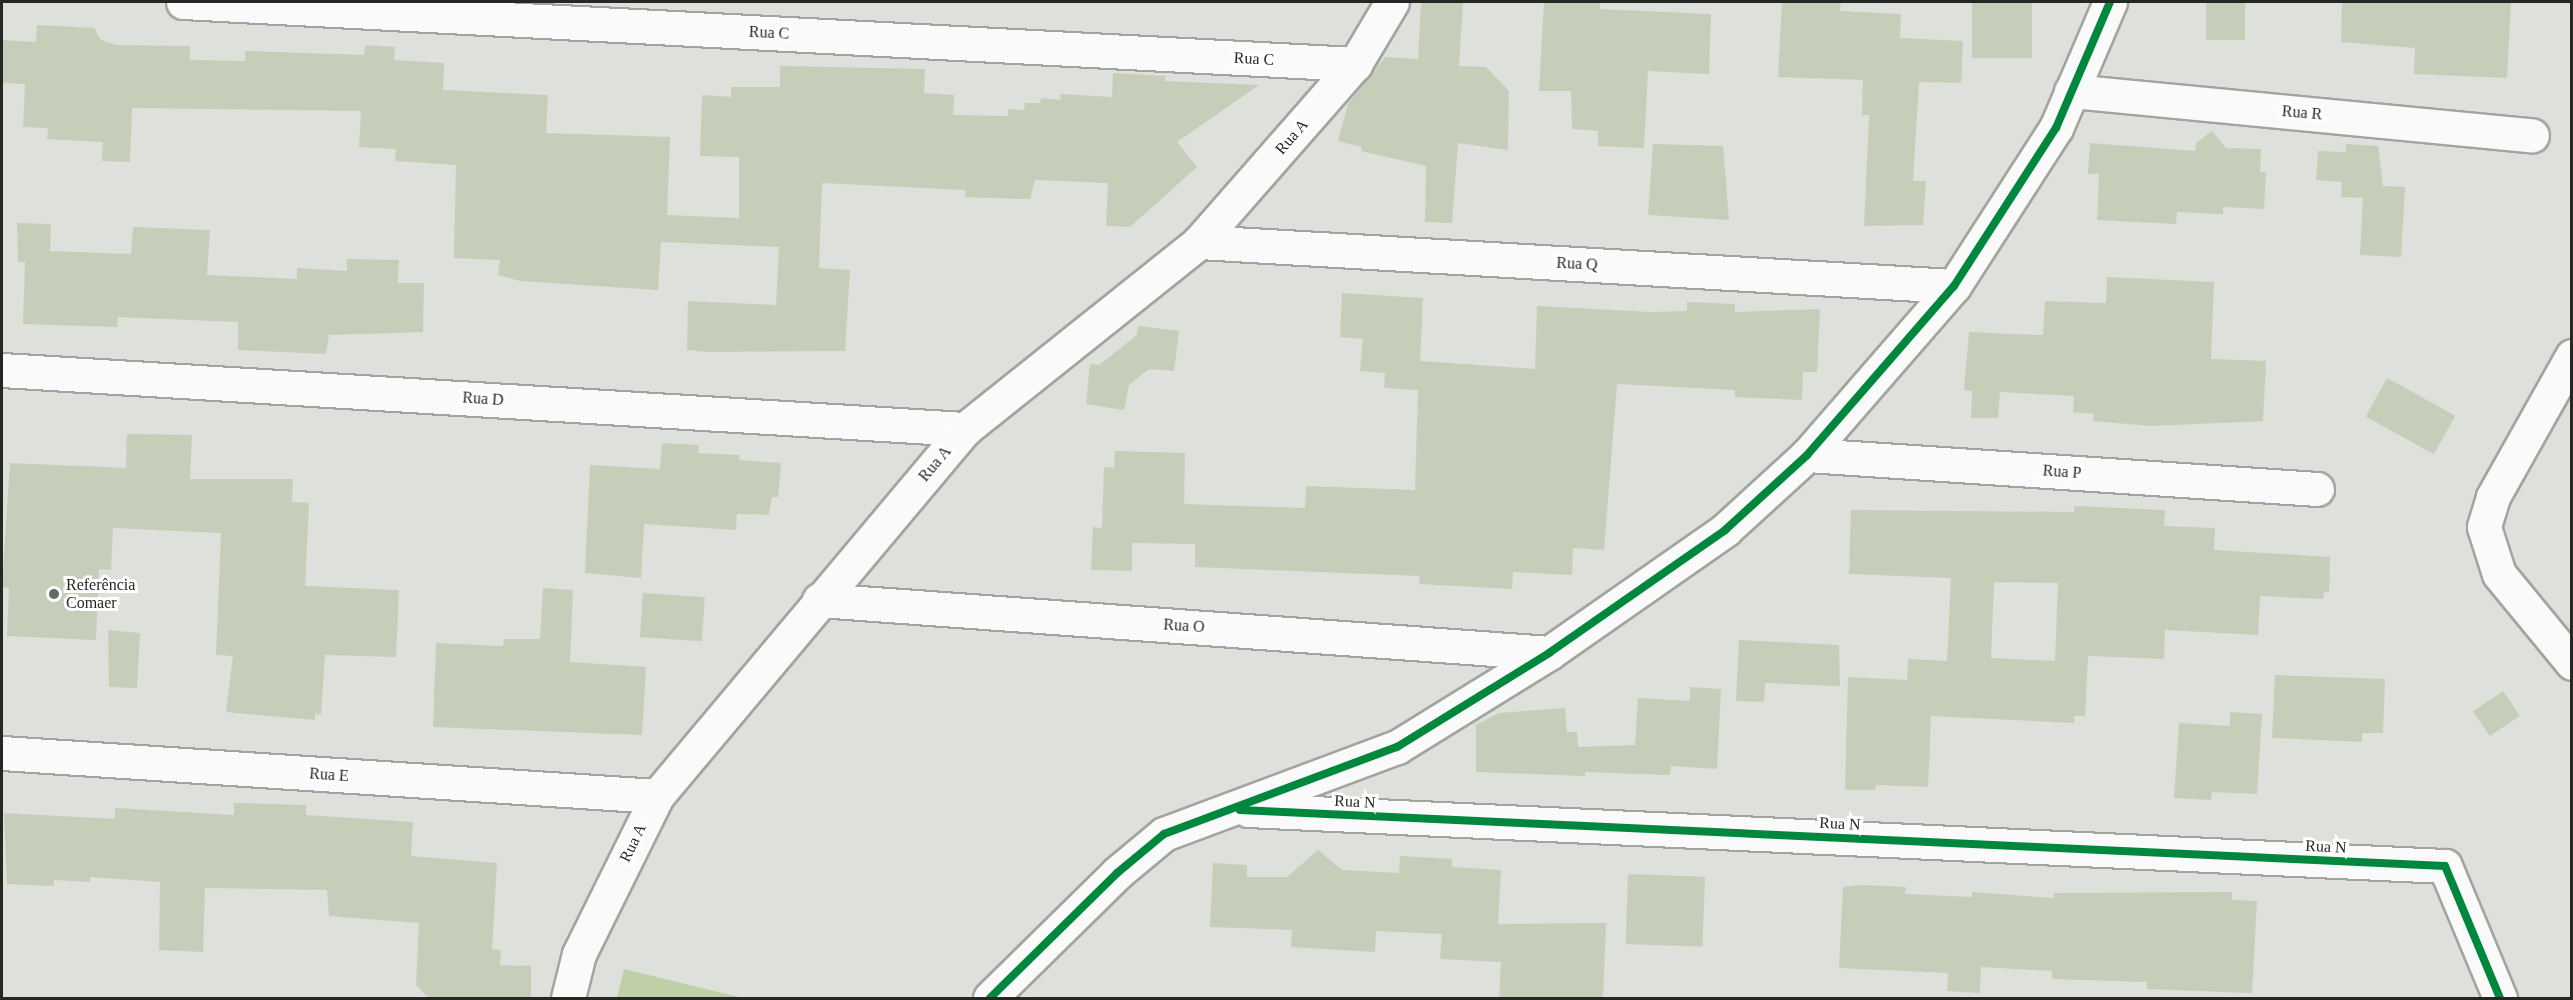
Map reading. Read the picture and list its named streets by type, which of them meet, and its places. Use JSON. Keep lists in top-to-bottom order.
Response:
{
  "streets": {
    "street": [
      "Rua C",
      "Rua R",
      "Rua A",
      "Rua Q",
      "Rua D",
      "Rua P",
      "Rua O",
      "Rua E",
      "Rua N"
    ]
  },
  "crossings": [
    ["Rua C", "Rua A"],
    ["Rua A", "Rua Q"],
    ["Rua A", "Rua D"],
    ["Rua A", "Rua O"],
    ["Rua A", "Rua E"]
  ],
  "places": ["Referência Comaer"]
}
